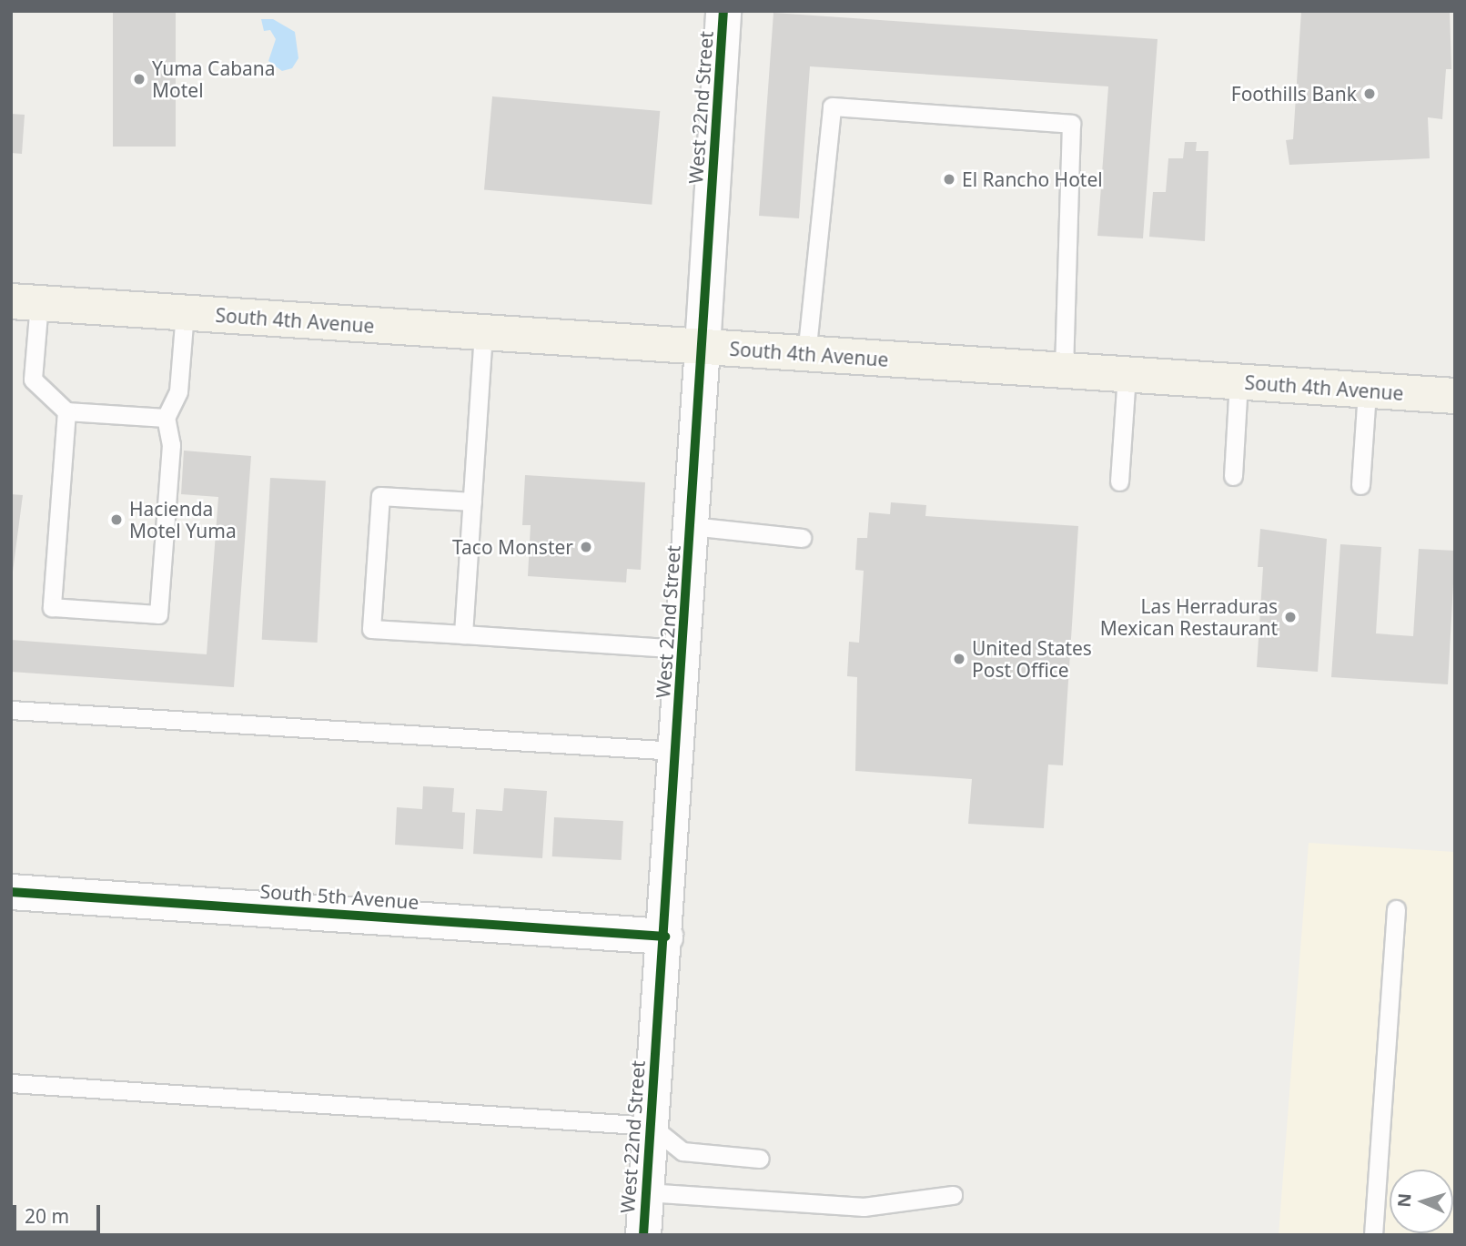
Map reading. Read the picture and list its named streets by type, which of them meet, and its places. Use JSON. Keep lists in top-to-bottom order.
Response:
{
  "streets": {
    "main road": ["South 4th Avenue"],
    "street": ["West 22nd Street", "South 5th Avenue"]
  },
  "crossings": [
    ["West 22nd Street", "South 4th Avenue"],
    ["West 22nd Street", "South 5th Avenue"]
  ],
  "places": [
    "Yuma Cabana Motel",
    "Foothills Bank",
    "El Rancho Hotel",
    "Hacienda Motel Yuma",
    "Taco Monster",
    "Las Herraduras Mexican Restaurant",
    "United States Post Office"
  ],
  "scale_bar": "20 m",
  "north": "left"
}
